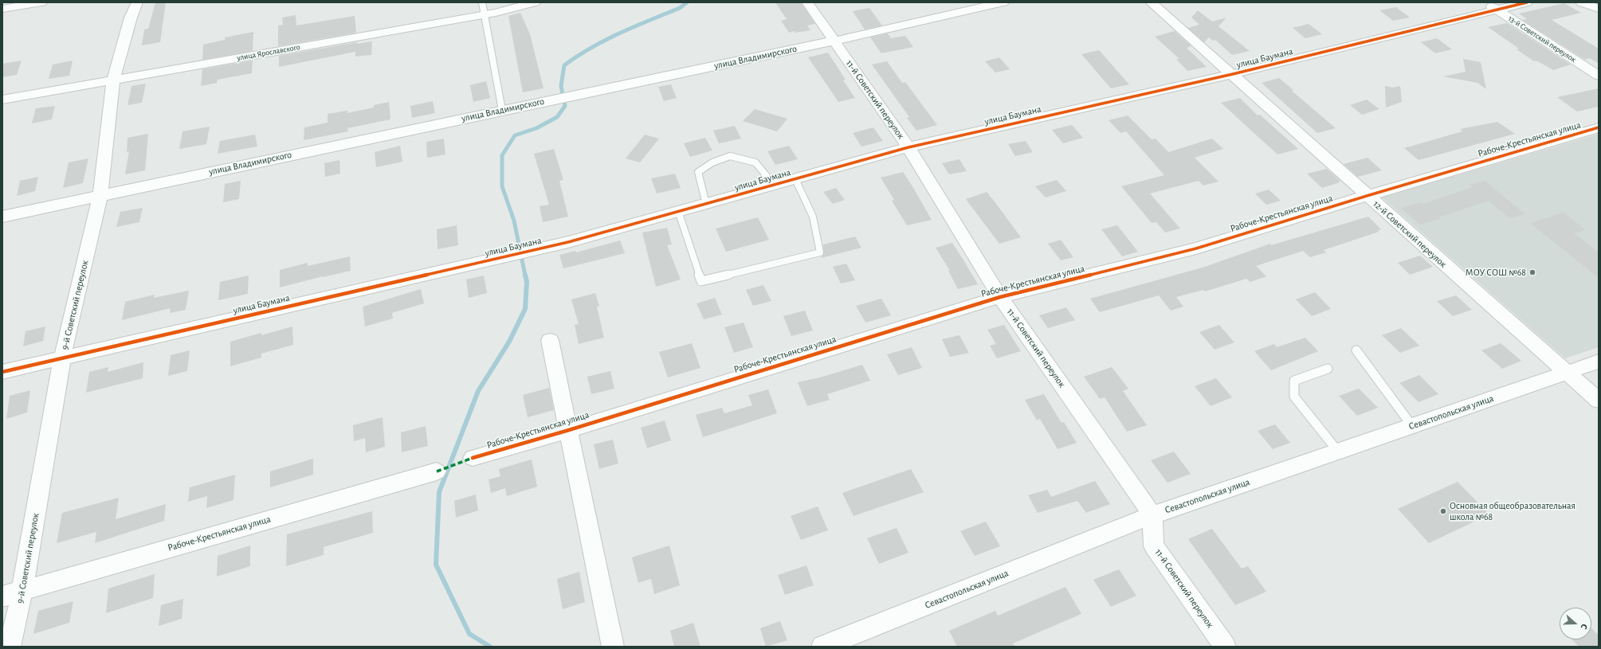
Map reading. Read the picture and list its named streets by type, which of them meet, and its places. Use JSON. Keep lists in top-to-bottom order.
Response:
{
  "streets": {
    "street": [
      "13-й Советский переулок",
      "улица Ярославского",
      "улица Владимирского",
      "улица Баумана",
      "11-й Советский переулок",
      "Рабоче-Крестьянская улица",
      "12-й Советский переулок",
      "9-й Советский переулок",
      "Севастопольская улица"
    ]
  },
  "crossings": [
    ["13-й Советский переулок", "улица Баумана"],
    ["улица Ярославского", "9-й Советский переулок"],
    ["улица Владимирского", "11-й Советский переулок"],
    ["улица Владимирского", "9-й Советский переулок"],
    ["улица Баумана", "11-й Советский переулок"],
    ["улица Баумана", "12-й Советский переулок"],
    ["улица Баумана", "9-й Советский переулок"],
    ["11-й Советский переулок", "Рабоче-Крестьянская улица"],
    ["11-й Советский переулок", "Севастопольская улица"],
    ["Рабоче-Крестьянская улица", "12-й Советский переулок"],
    ["Рабоче-Крестьянская улица", "9-й Советский переулок"],
    ["12-й Советский переулок", "Севастопольская улица"]
  ],
  "places": ["МОУ СОШ №68", "Основная общеобразовательная школа №68"],
  "north": "right"
}
